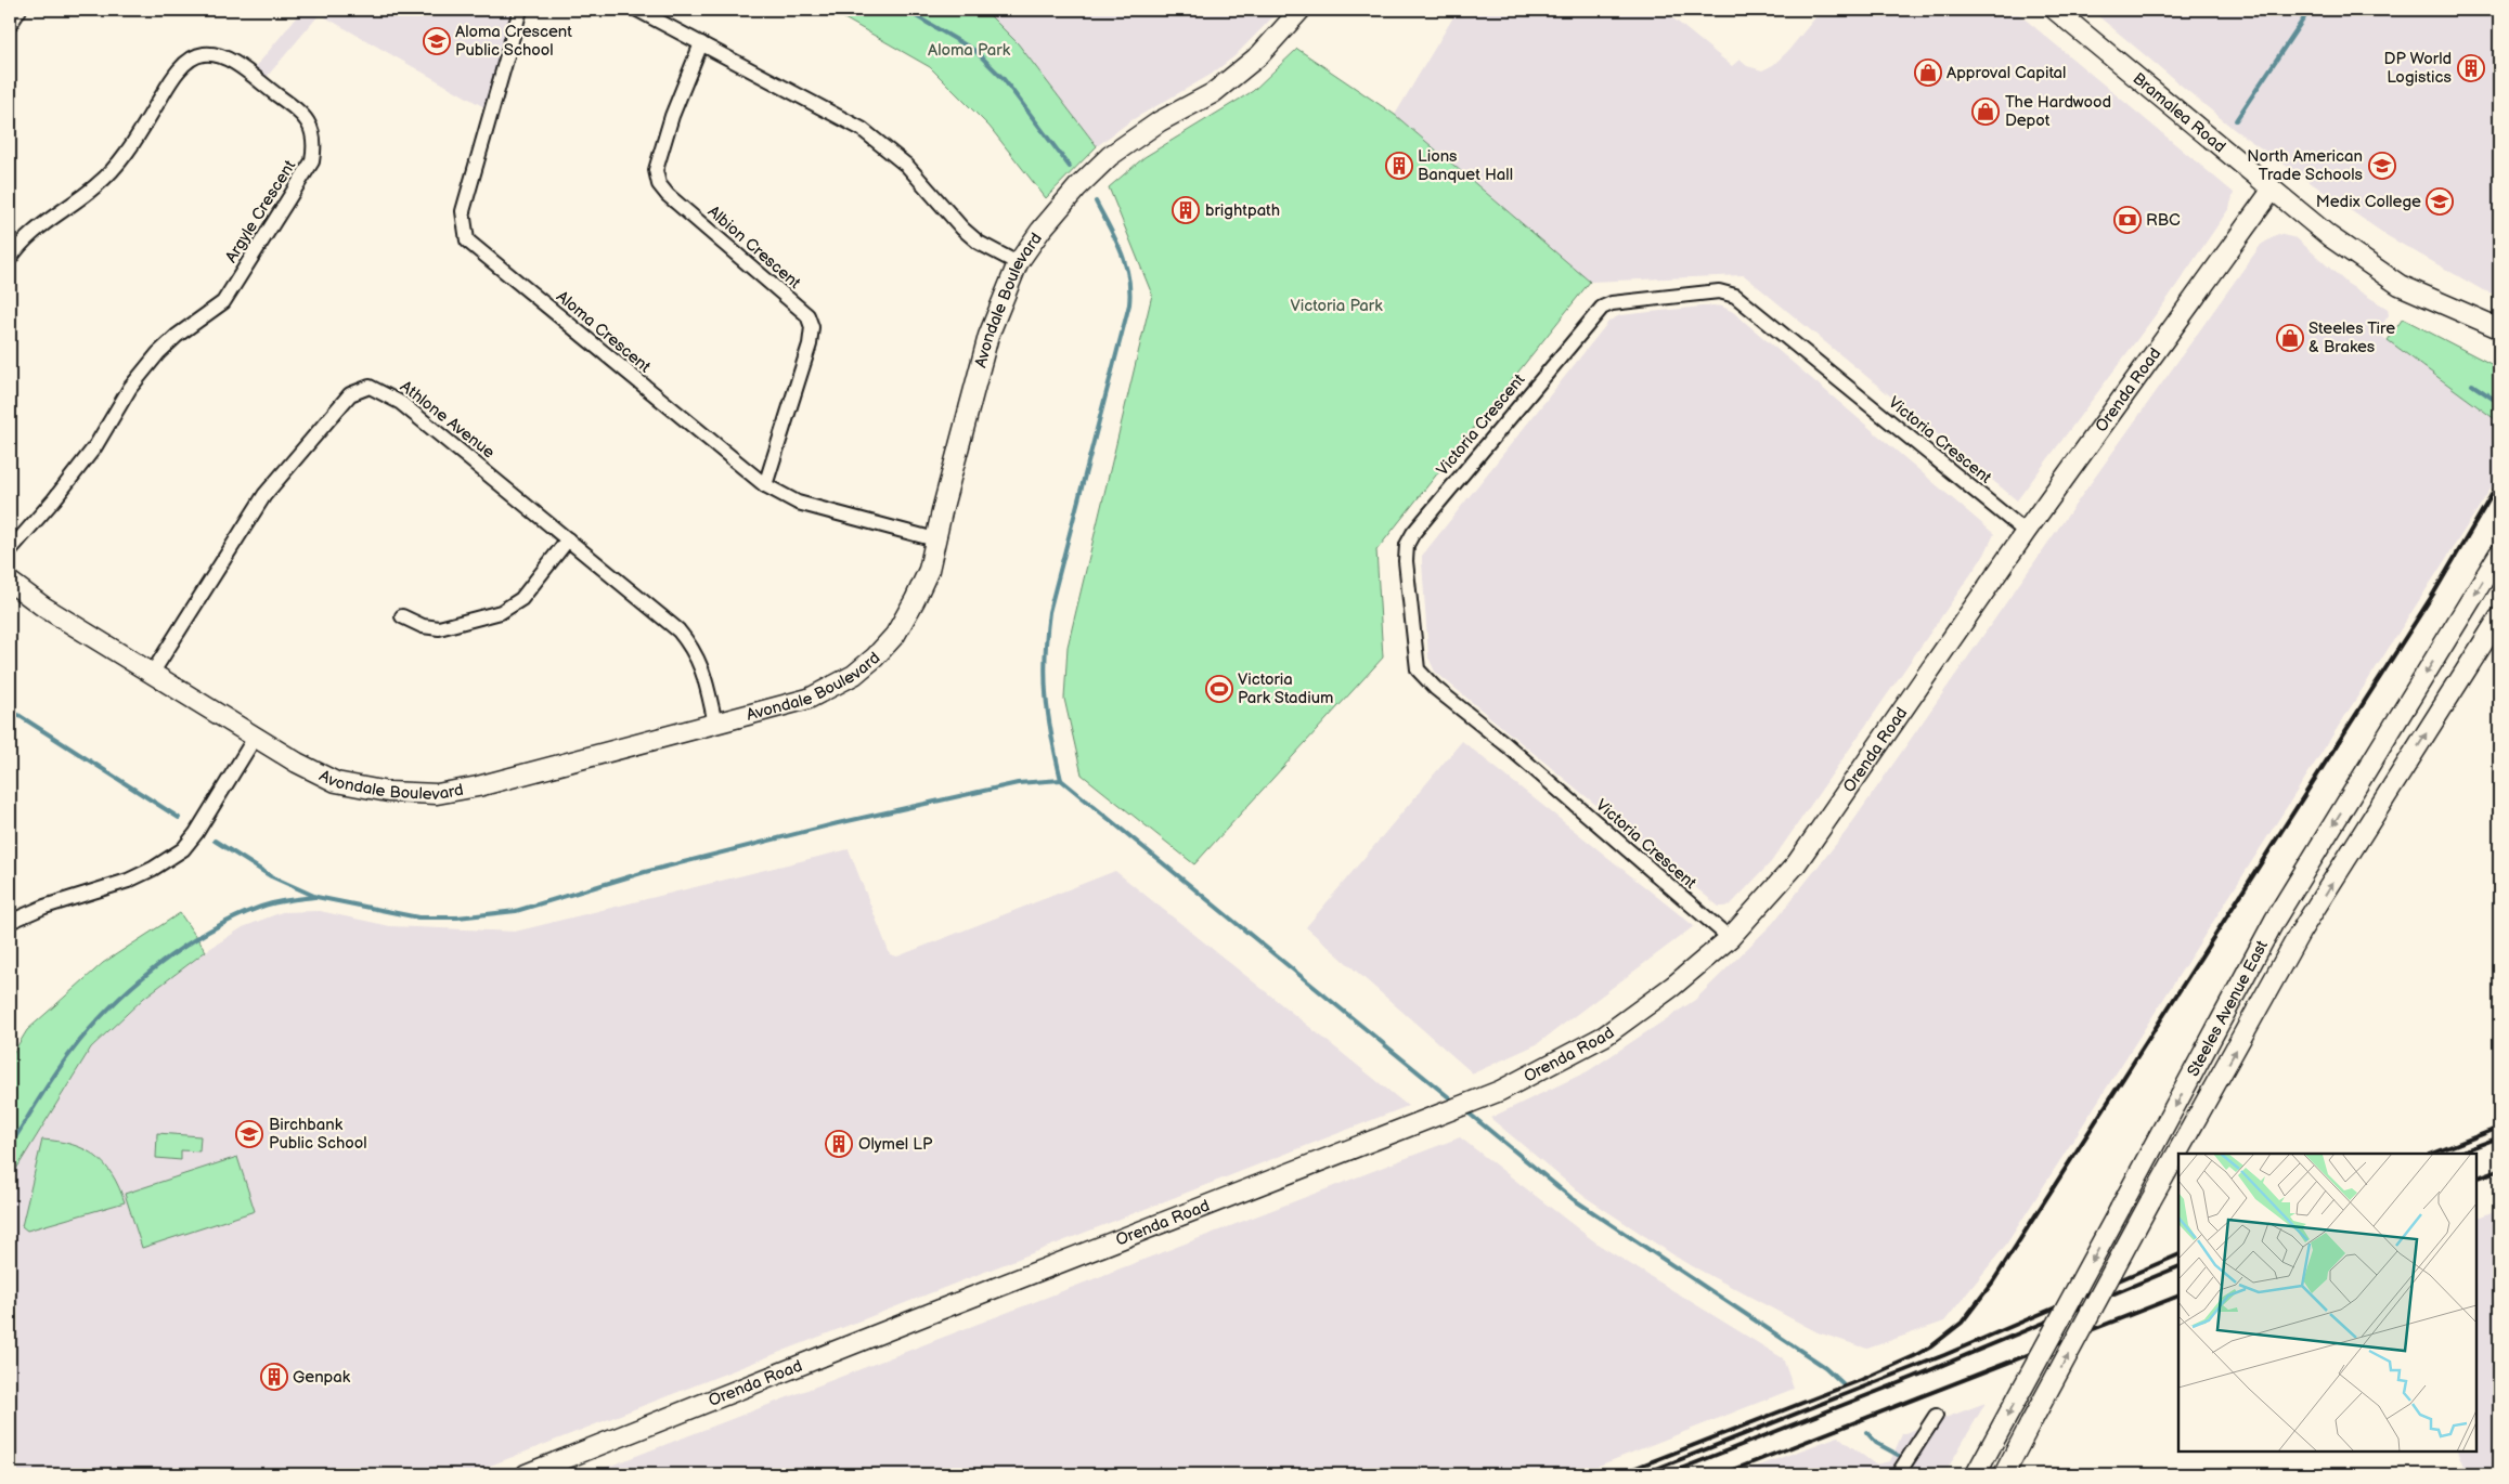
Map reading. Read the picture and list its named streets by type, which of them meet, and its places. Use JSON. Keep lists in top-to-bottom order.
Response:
{
  "streets": {
    "street": [
      "Bramalea Road",
      "Argyle Crescent",
      "Albion Crescent",
      "Avondale Boulevard",
      "Aloma Crescent",
      "Orenda Road",
      "Athlone Avenue",
      "Victoria Crescent",
      "Steeles Avenue East"
    ]
  },
  "crossings": [
    ["Bramalea Road", "Orenda Road"],
    ["Albion Crescent", "Aloma Crescent"],
    ["Avondale Boulevard", "Aloma Crescent"],
    ["Avondale Boulevard", "Athlone Avenue"],
    ["Orenda Road", "Victoria Crescent"]
  ],
  "parks": ["Aloma Park", "Victoria Park"],
  "places": {
    "school or university": [
      "Aloma Crescent Public School",
      "North American Trade Schools",
      "Medix College",
      "Birchbank Public School"
    ],
    "building": [
      "DP World Logistics",
      "Lions Banquet Hall",
      "brightpath",
      "Olymel LP",
      "Genpak"
    ],
    "shop": ["Approval Capital", "The Hardwood Depot", "Steeles Tire & Brakes"],
    "bank": ["RBC"],
    "sports": ["Victoria Park Stadium"]
  }
}
